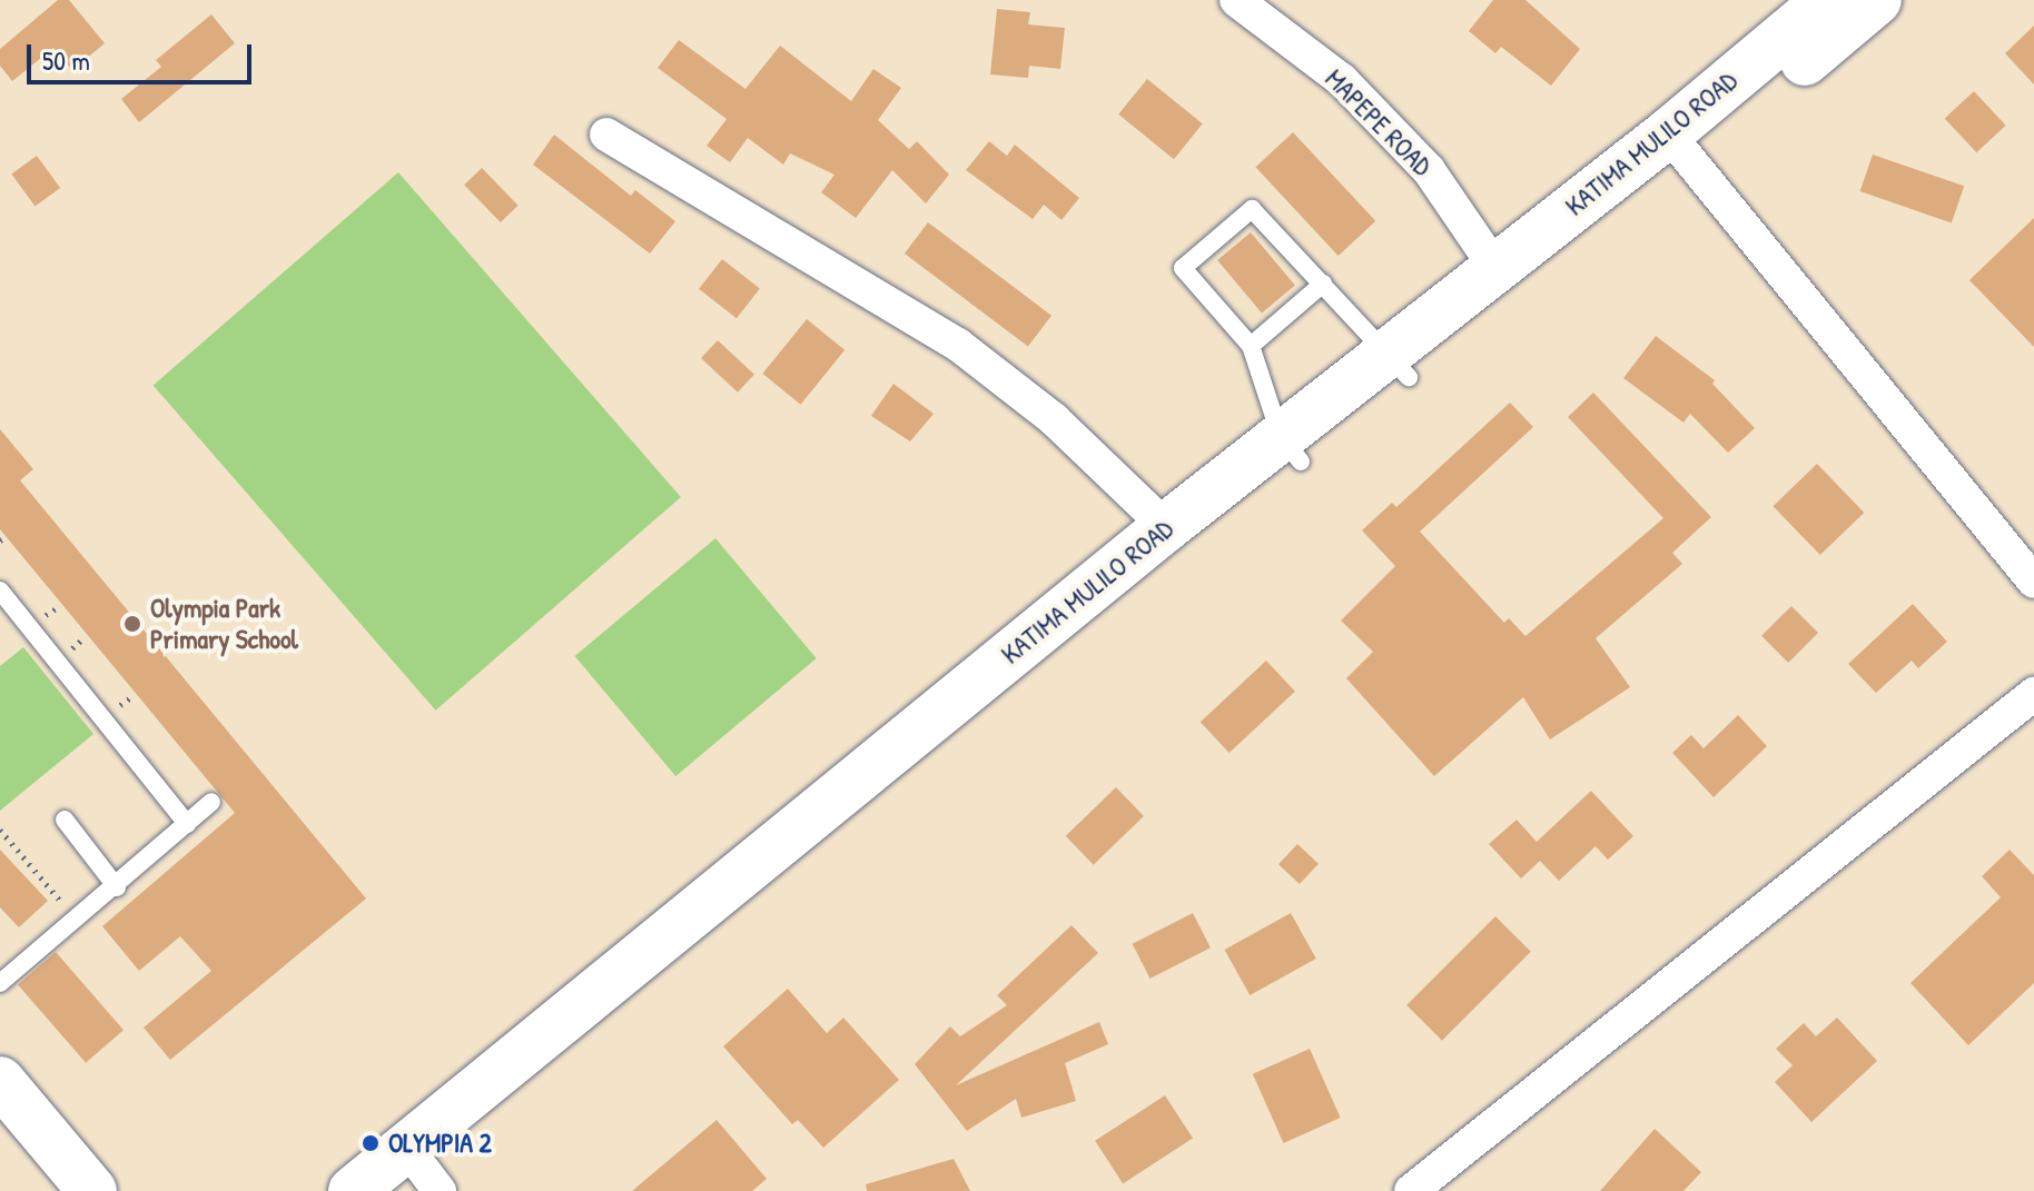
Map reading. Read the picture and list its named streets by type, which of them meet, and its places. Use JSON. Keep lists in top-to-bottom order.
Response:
{
  "streets": {
    "main road": ["KATIMA MULILO ROAD"],
    "street": ["MAPEPE ROAD"]
  },
  "crossings": [
    ["MAPEPE ROAD", "KATIMA MULILO ROAD"]
  ],
  "places": ["Olympia Park Primary School", "OLYMPIA 2"],
  "scale_bar": "50 m"
}
